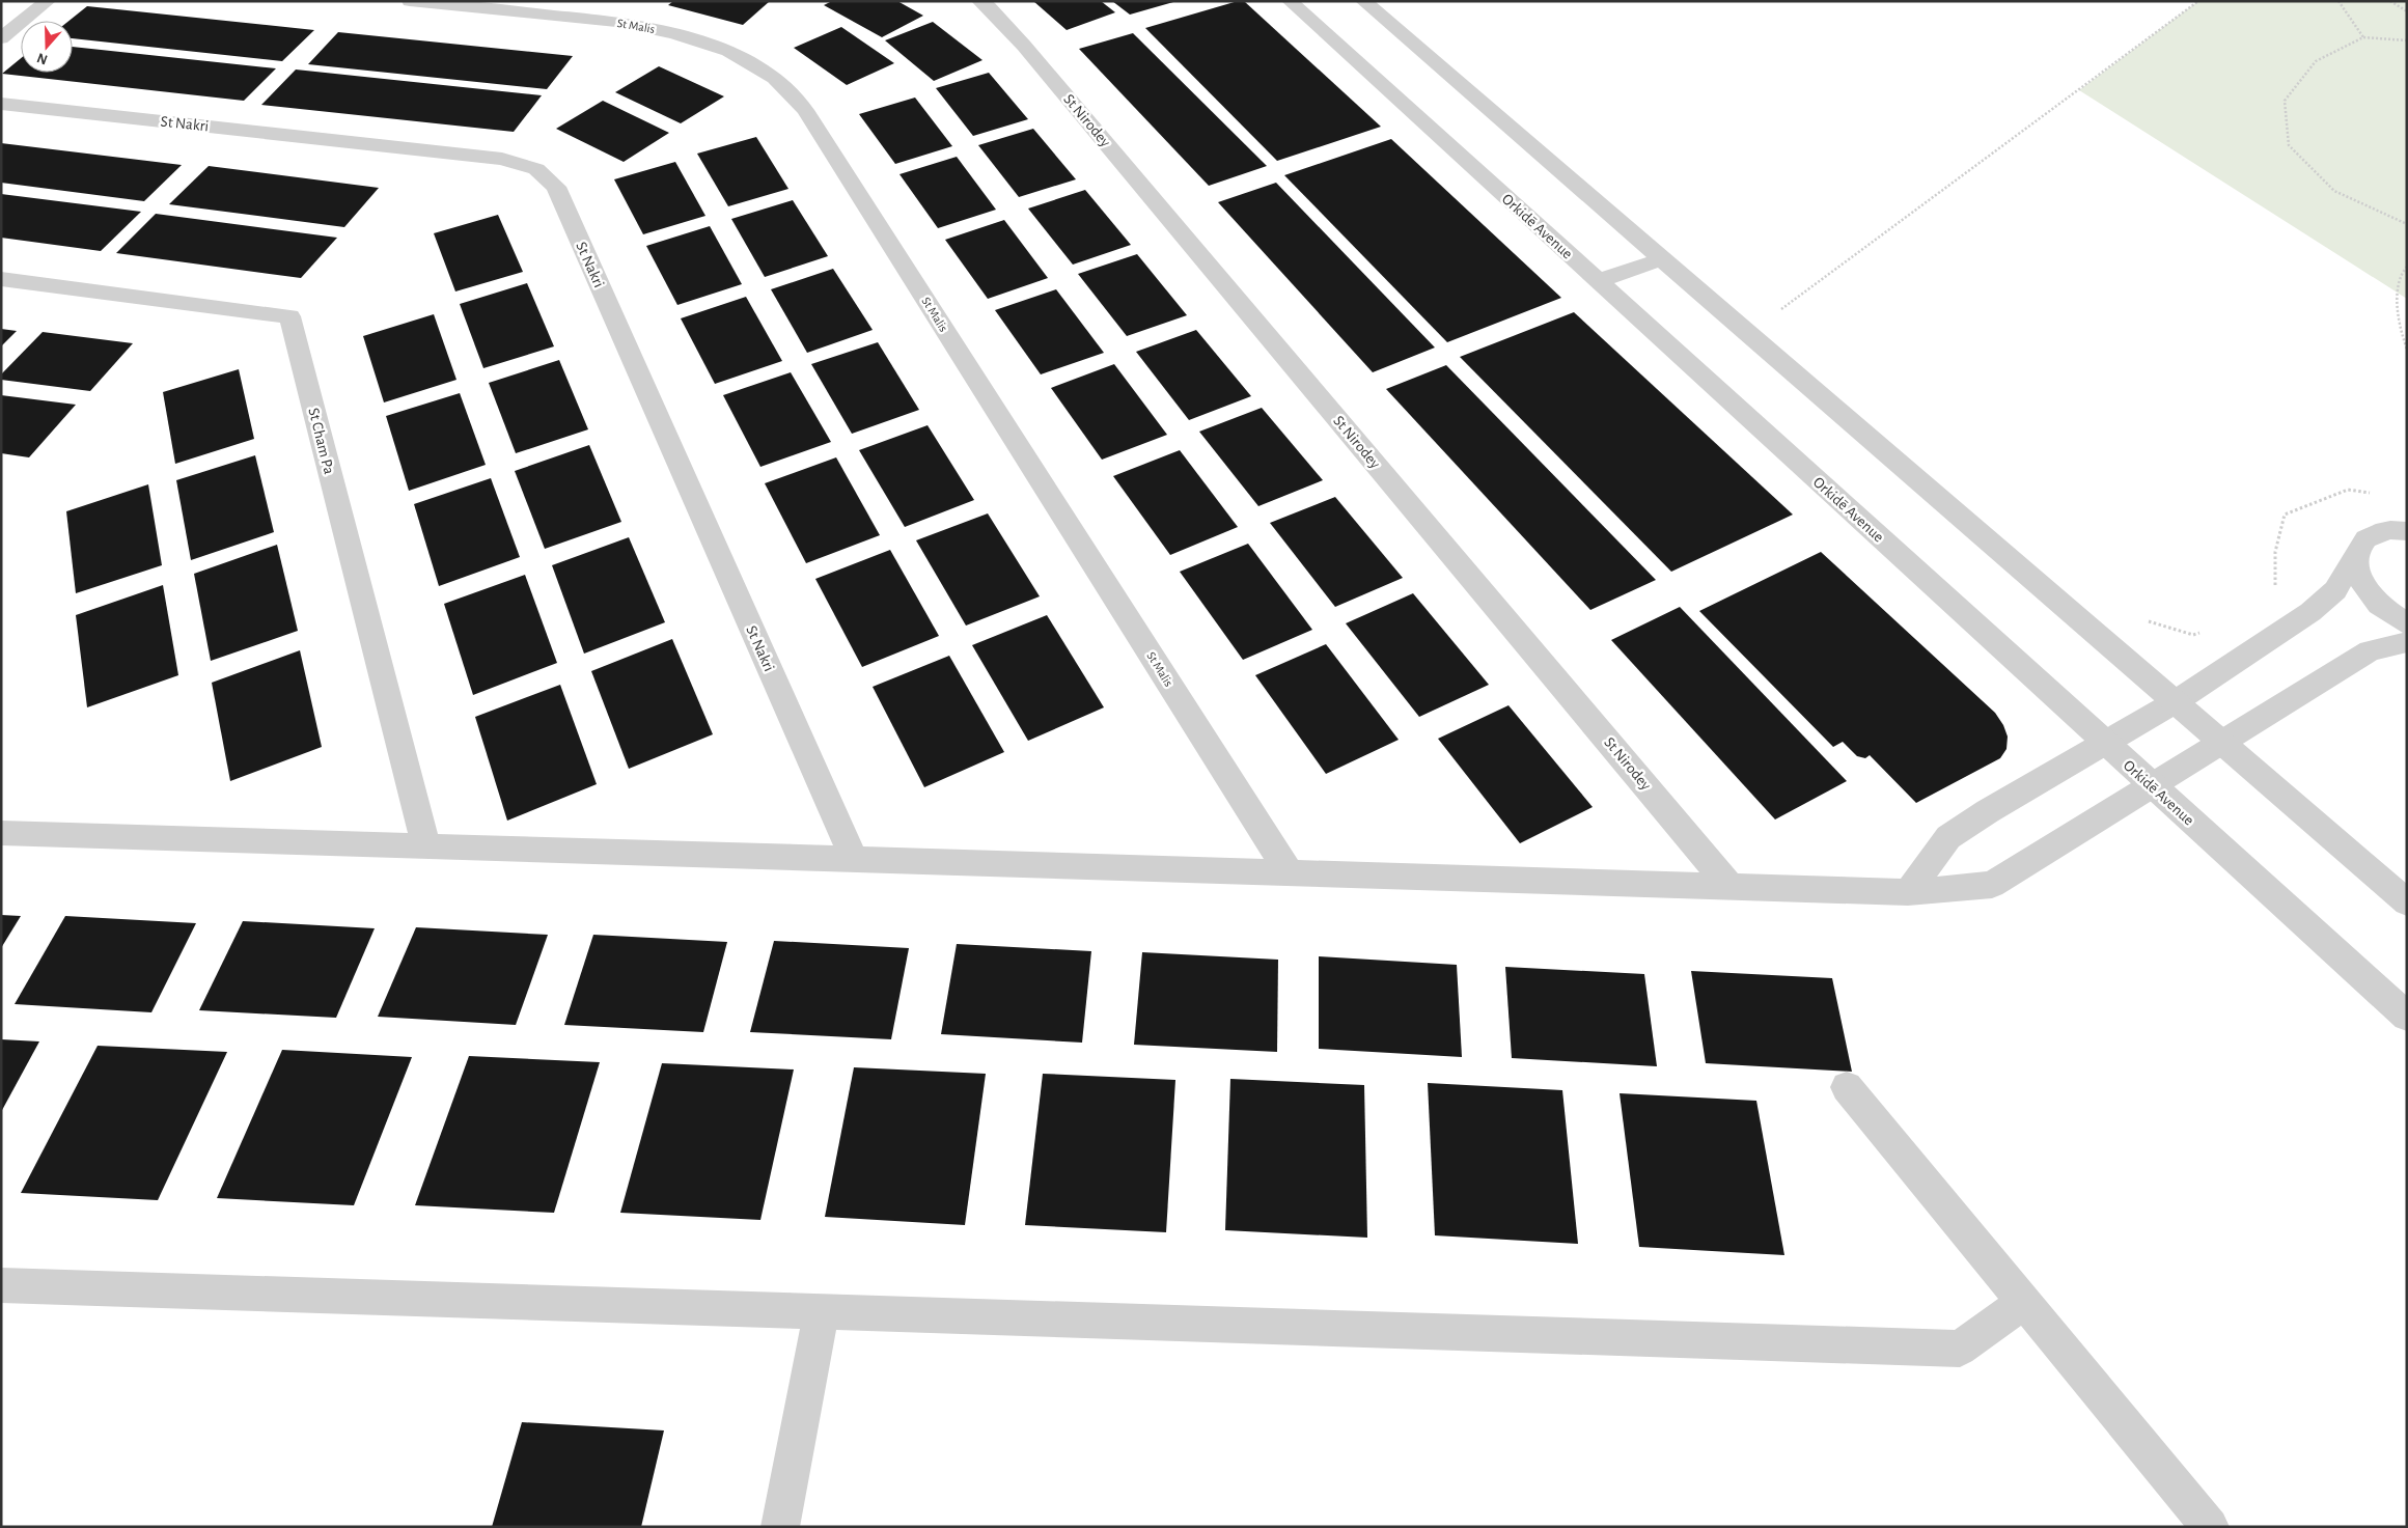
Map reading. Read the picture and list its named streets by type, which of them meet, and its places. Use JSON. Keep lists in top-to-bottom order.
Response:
{
  "streets": {
    "street": [
      "St Malis",
      "St Nirodey",
      "St Nakri",
      "Orkidē Avenue",
      "St Cham Pa"
    ]
  },
  "north": "bottom"
}
